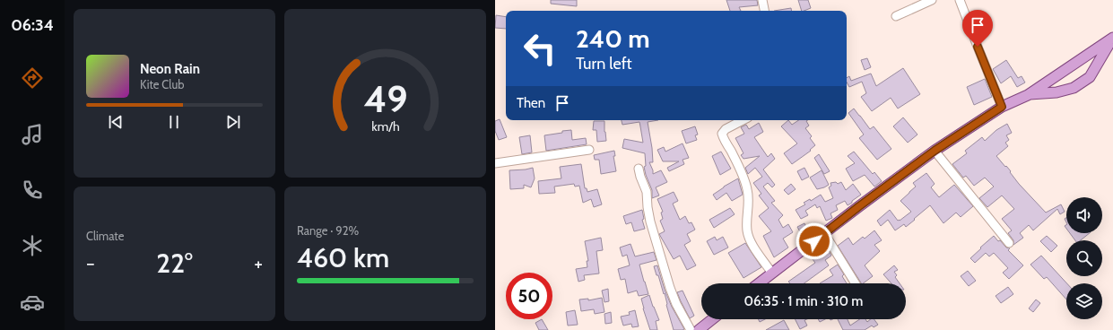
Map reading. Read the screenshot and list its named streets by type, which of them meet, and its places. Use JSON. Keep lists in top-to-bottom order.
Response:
{
  "page": {
    "tabs": "06:34",
    "turn": ["240 m", "Turn left"],
    "song": ["Neon Rain", "Kite Club"],
    "then": "Then",
    "tile": [
      "Climate",
      ["Range · 92%", "460 km"]
    ],
    "heat": ["−", "22°", "+"],
    "limit": "50",
    "trip": "06:35 · 1 min · 310 m",
    "gauge": ["49", "km/h"]
  }
}
